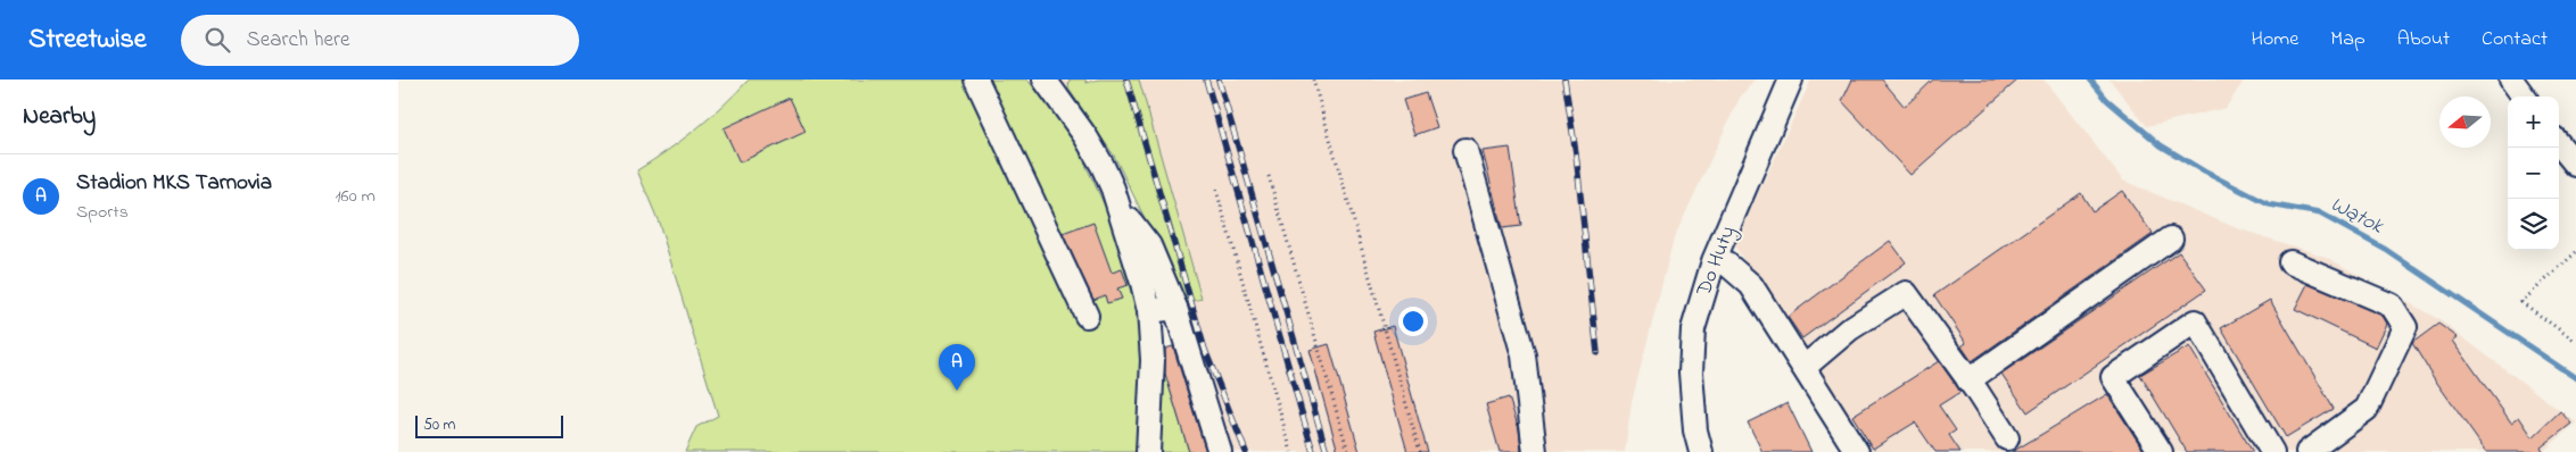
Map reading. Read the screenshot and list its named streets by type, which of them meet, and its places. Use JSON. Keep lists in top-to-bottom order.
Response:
{
  "streets": {
    "street": ["Do Huty"]
  },
  "water": ["Wątok"],
  "scale_bar": "50 m",
  "north": "left",
  "page": {
    "header": "Streetwise",
    "search": "Search here",
    "nav": [
      "Home",
      "Map",
      "About",
      "Contact"
    ],
    "heading": "Nearby",
    "map_buttons": ["+", "−"],
    "list": [
      {
        "mark": "A",
        "name": "Stadion MKS Tarnovia",
        "note": "Sports",
        "value": "160 m"
      }
    ],
    "pins": "A",
    "scale": "50 m"
  }
}
